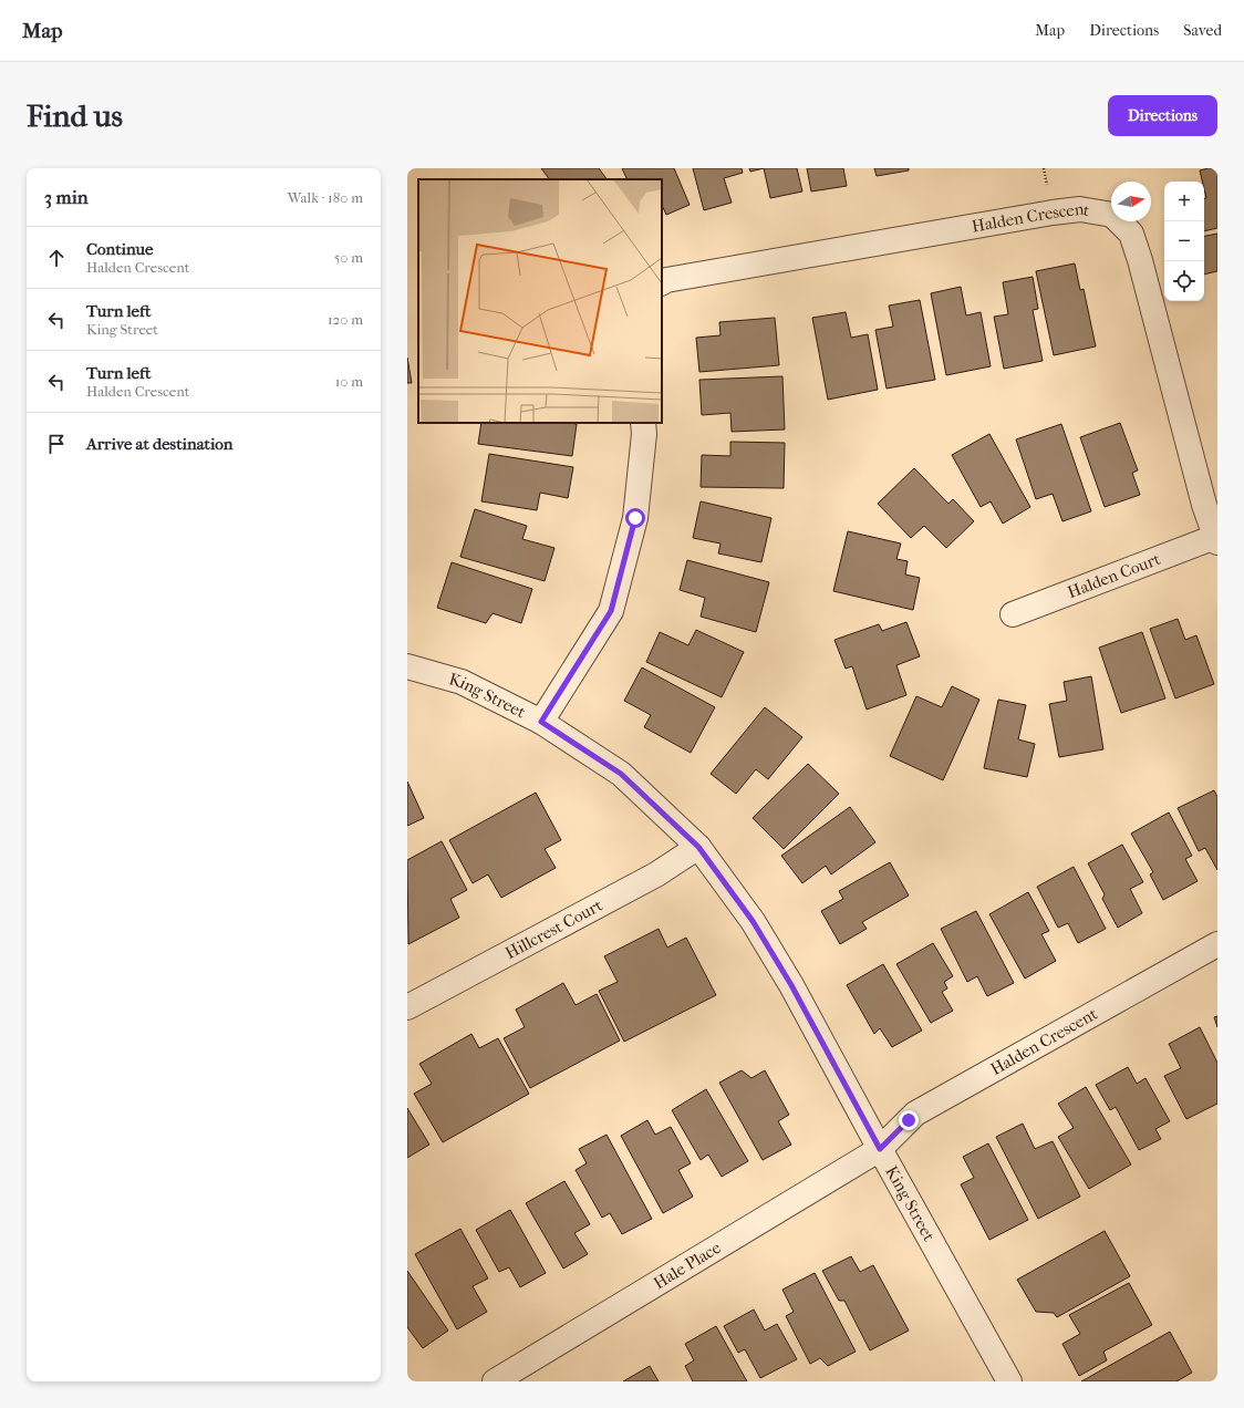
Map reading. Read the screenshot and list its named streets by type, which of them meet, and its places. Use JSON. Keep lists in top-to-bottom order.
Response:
{
  "streets": {
    "street": [
      "Halden Crescent",
      "Halden Court",
      "King Street",
      "Hillcrest Court",
      "Hale Place"
    ]
  },
  "crossings": [
    ["Halden Crescent", "Halden Court"],
    ["Halden Crescent", "King Street"],
    ["Halden Crescent", "Hale Place"],
    ["King Street", "Hillcrest Court"],
    ["King Street", "Hale Place"]
  ],
  "north": "right",
  "page": {
    "header": "Map",
    "nav": ["Map", "Directions", "Saved"],
    "buttons": "Directions",
    "title": "Find us",
    "heading": ["3 min", "Walk · 180 m"],
    "map_buttons": ["+", "−"],
    "list": [
      ["Continue", "Halden Crescent", "50 m"],
      ["Turn left", "King Street", "120 m"],
      ["Turn left", "Halden Crescent", "10 m"],
      "Arrive at destination"
    ]
  }
}
